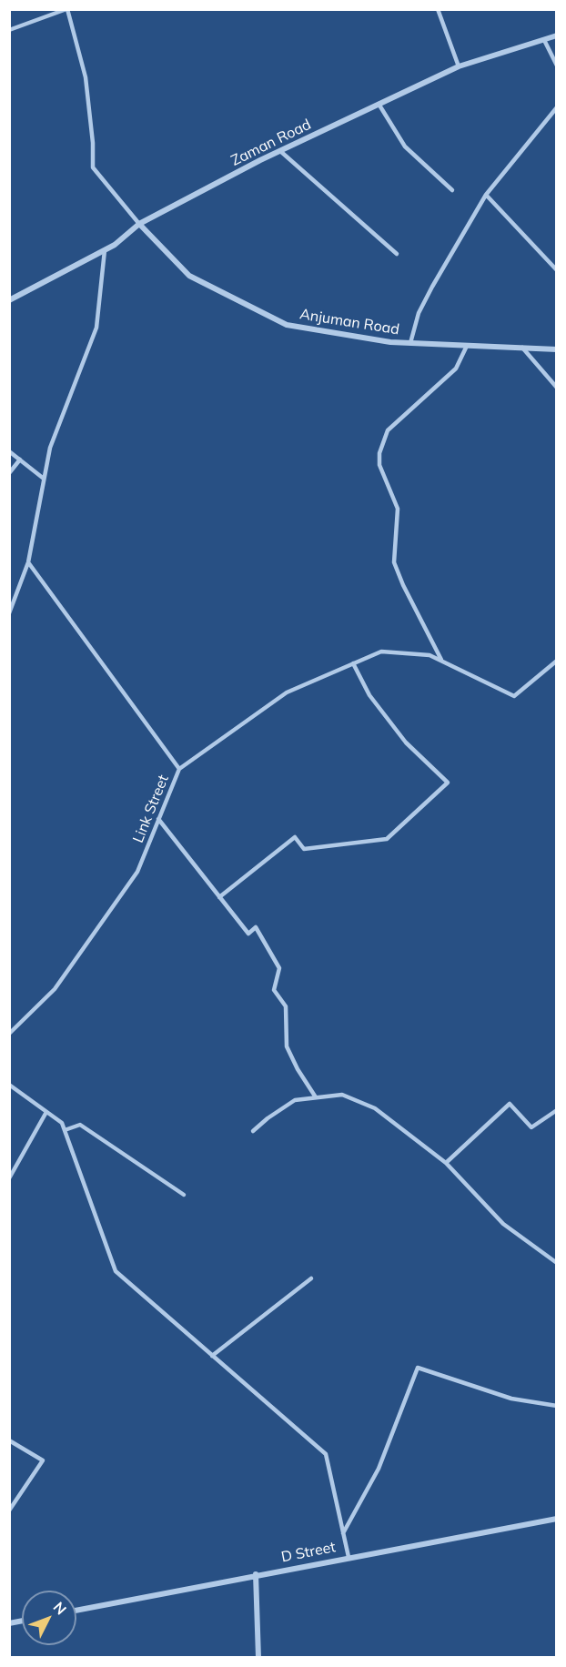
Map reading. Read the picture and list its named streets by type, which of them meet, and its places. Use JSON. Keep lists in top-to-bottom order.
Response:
{
  "streets": {
    "street": ["Zaman Road", "Anjuman Road", "D Street"],
    "lane": ["Link Street"]
  },
  "crossings": [
    ["Zaman Road", "Anjuman Road"]
  ],
  "north": "top right"
}
